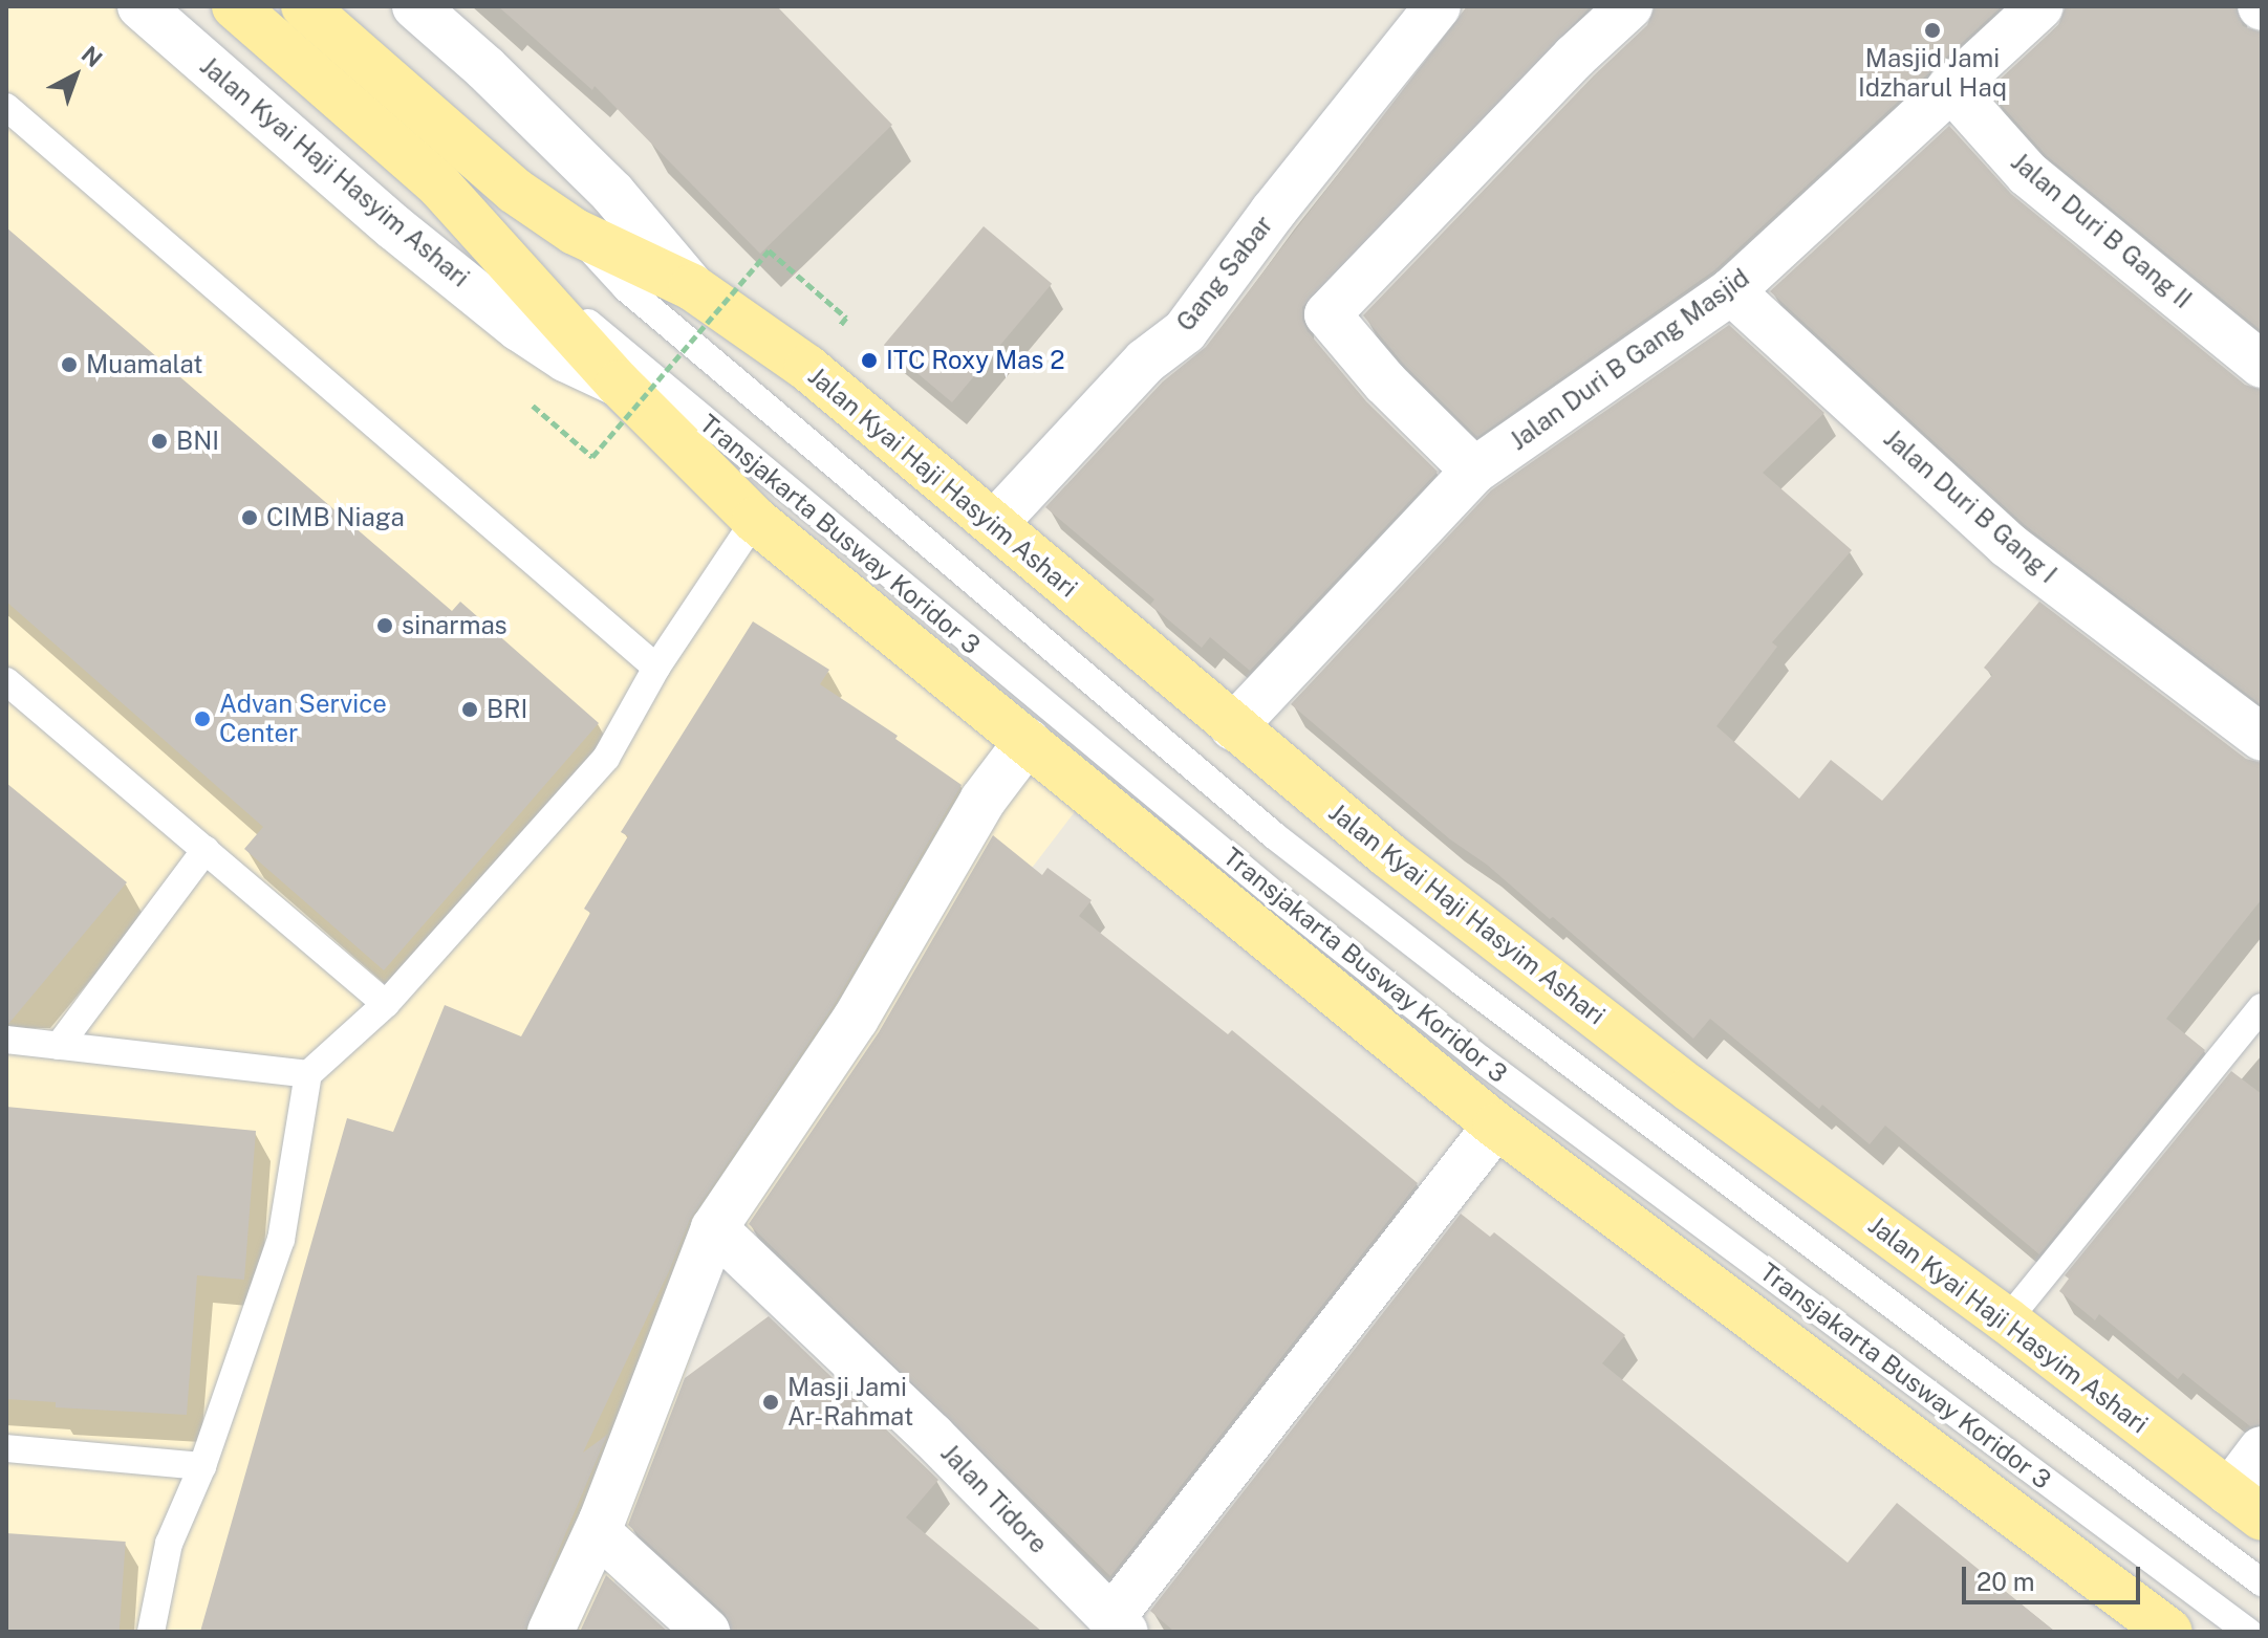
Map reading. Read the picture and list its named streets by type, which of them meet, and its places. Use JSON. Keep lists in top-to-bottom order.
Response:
{
  "streets": {
    "main road": ["Jalan Kyai Haji Hasyim Ashari"],
    "street": [
      "Jalan Duri B Gang II",
      "Gang Sabar",
      "Jalan Duri B Gang Masjid",
      "Jalan Duri B Gang I",
      "Jalan Tidore"
    ],
    "lane": ["Transjakarta Busway Koridor 3"]
  },
  "crossings": [
    ["Jalan Kyai Haji Hasyim Ashari", "Gang Sabar"],
    ["Jalan Kyai Haji Hasyim Ashari", "Jalan Duri B Gang Masjid"],
    ["Jalan Kyai Haji Hasyim Ashari", "Transjakarta Busway Koridor 3"],
    ["Jalan Duri B Gang II", "Jalan Duri B Gang Masjid"],
    ["Jalan Duri B Gang Masjid", "Jalan Duri B Gang I"]
  ],
  "places": [
    "Masjid Jami Idzharul Haq",
    "ITC Roxy Mas 2",
    "Muamalat",
    "BNI",
    "CIMB Niaga",
    "sinarmas",
    "BRI",
    "Advan Service Center",
    "Masji Jami Ar-Rahmat"
  ],
  "scale_bar": "20 m",
  "north": "top right"
}
